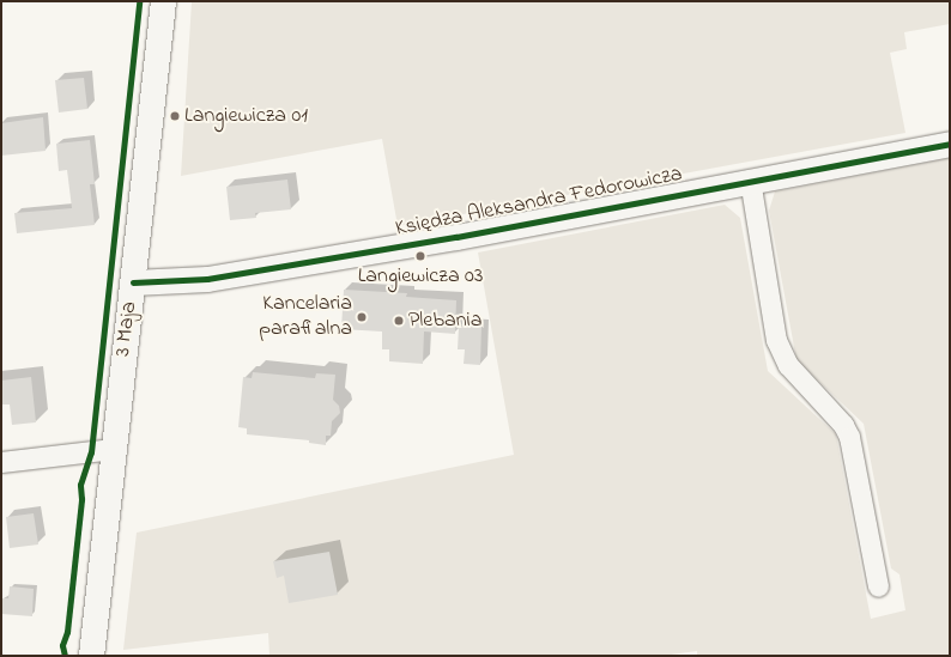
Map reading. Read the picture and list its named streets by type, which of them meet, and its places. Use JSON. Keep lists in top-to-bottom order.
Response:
{
  "streets": {
    "street": ["Księdza Aleksandra Fedorowicza", "3 Maja"]
  },
  "crossings": [
    ["Księdza Aleksandra Fedorowicza", "3 Maja"]
  ],
  "places": [
    "Langiewicza 01",
    "Langiewicza 03",
    "Kancelaria parafialna",
    "Plebania"
  ]
}
